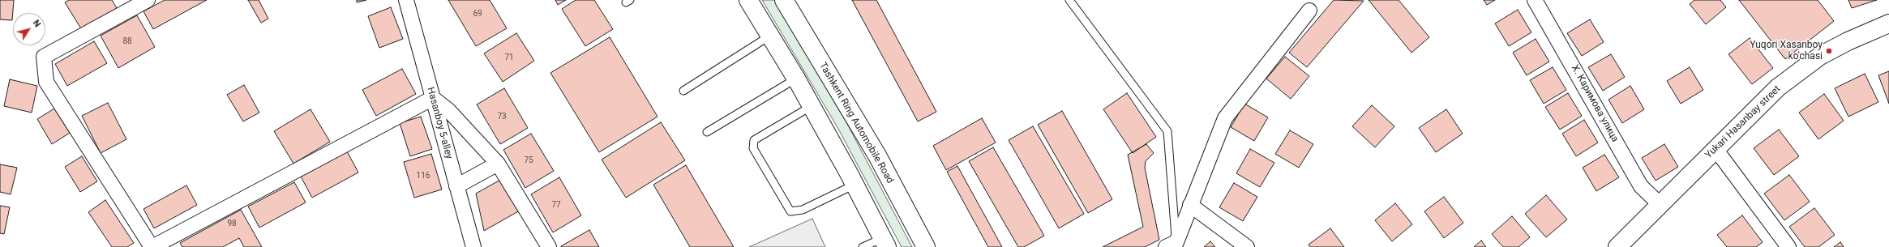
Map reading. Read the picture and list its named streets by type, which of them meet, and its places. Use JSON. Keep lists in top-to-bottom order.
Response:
{
  "streets": {
    "main road": ["Yukari Hasanbay street", "Tashkent Ring Automobile Road"],
    "street": ["Х. Каримова улица", "Hasanboy 5-alley"]
  },
  "crossings": [
    ["Х. Каримова улица", "Yukari Hasanbay street"]
  ],
  "places": ["Yuqori Xasanboy ko'chasi"],
  "house_numbers": [
    "69",
    "88",
    "71",
    "73",
    "75",
    "116",
    "77",
    "98"
  ],
  "north": "top right"
}
